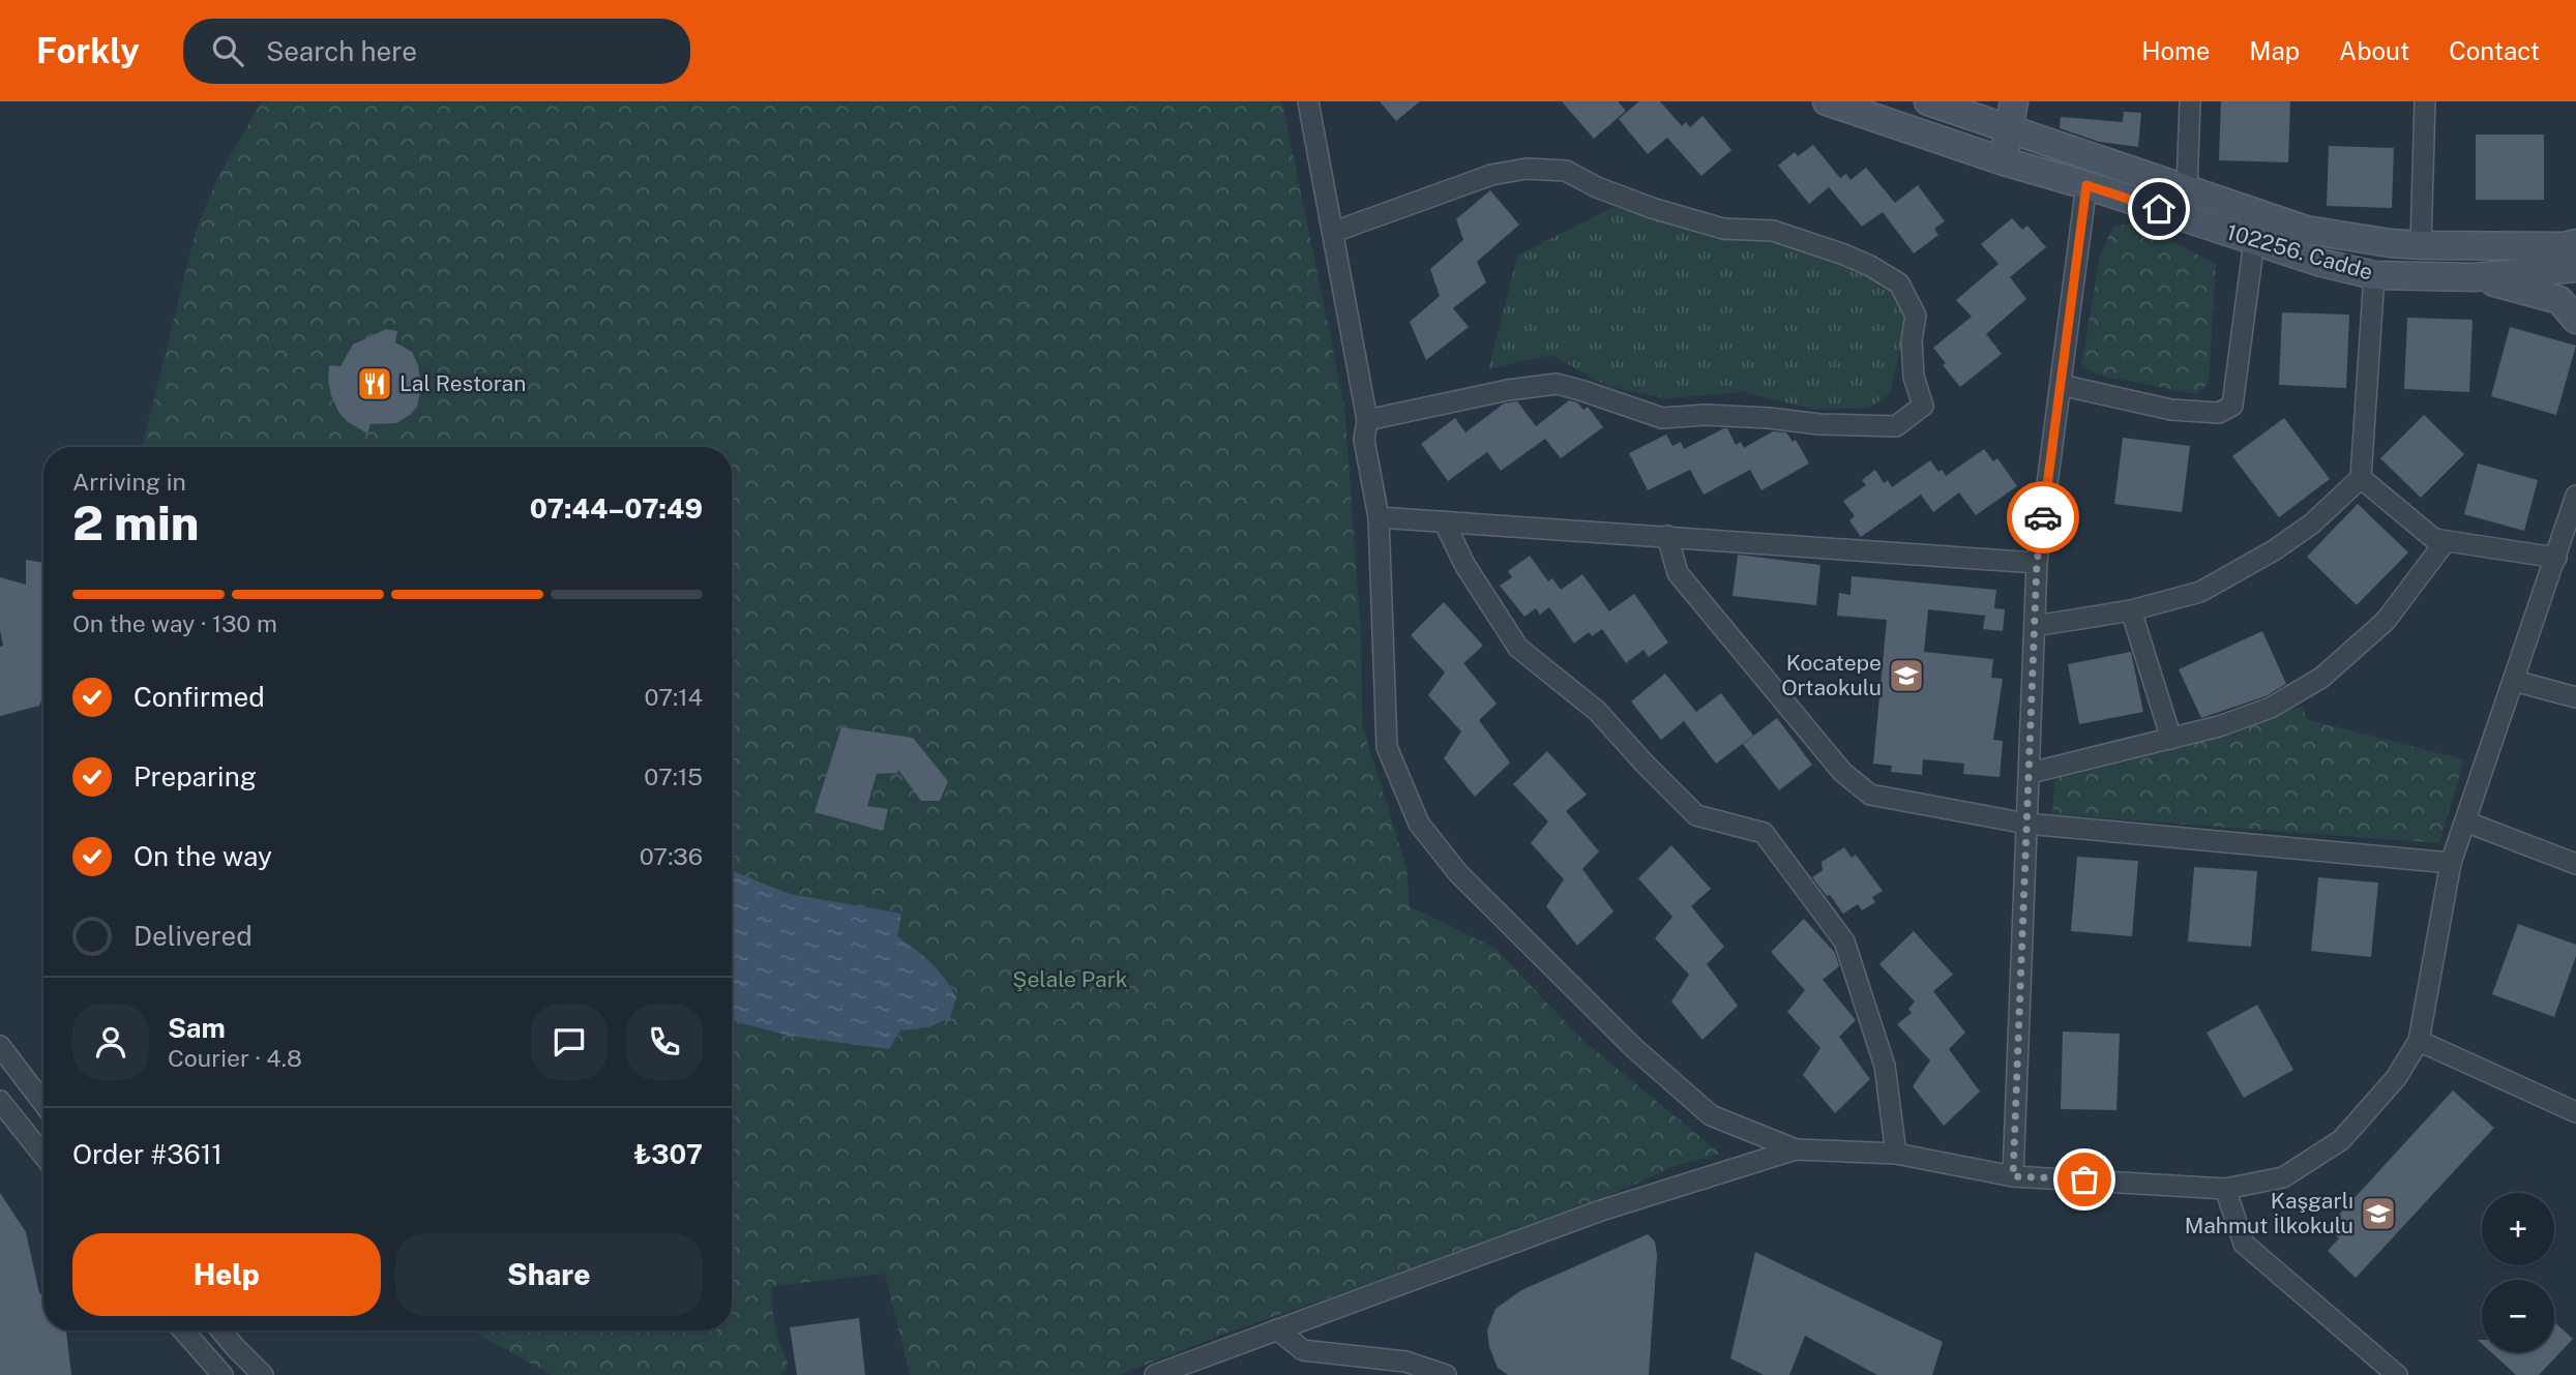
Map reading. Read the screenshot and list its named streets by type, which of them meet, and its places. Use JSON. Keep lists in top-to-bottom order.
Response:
{
  "streets": {
    "street": ["102256. Cadde"]
  },
  "parks": ["Şelale Park"],
  "places": {
    "restaurant": ["Lal Restoran"],
    "school or university": ["Kocatepe Ortaokulu", "Kaşgarlı Mahmut İlkokulu"]
  },
  "page": {
    "header": "Forkly",
    "search": "Search here",
    "nav": [
      "Home",
      "Map",
      "About",
      "Contact"
    ],
    "heading": ["2 min", "Arriving in", "07:44–07:49"],
    "panel": [
      "Sam",
      "Courier · 4.8",
      "Order #3611",
      "₺307"
    ],
    "bar": "On the way · 130 m",
    "list": [
      ["Confirmed", "07:14"],
      ["Preparing", "07:15"],
      ["On the way", "07:36"],
      "Delivered"
    ],
    "map_buttons": ["+", "−"],
    "buttons": ["Help", "Share"]
  }
}
